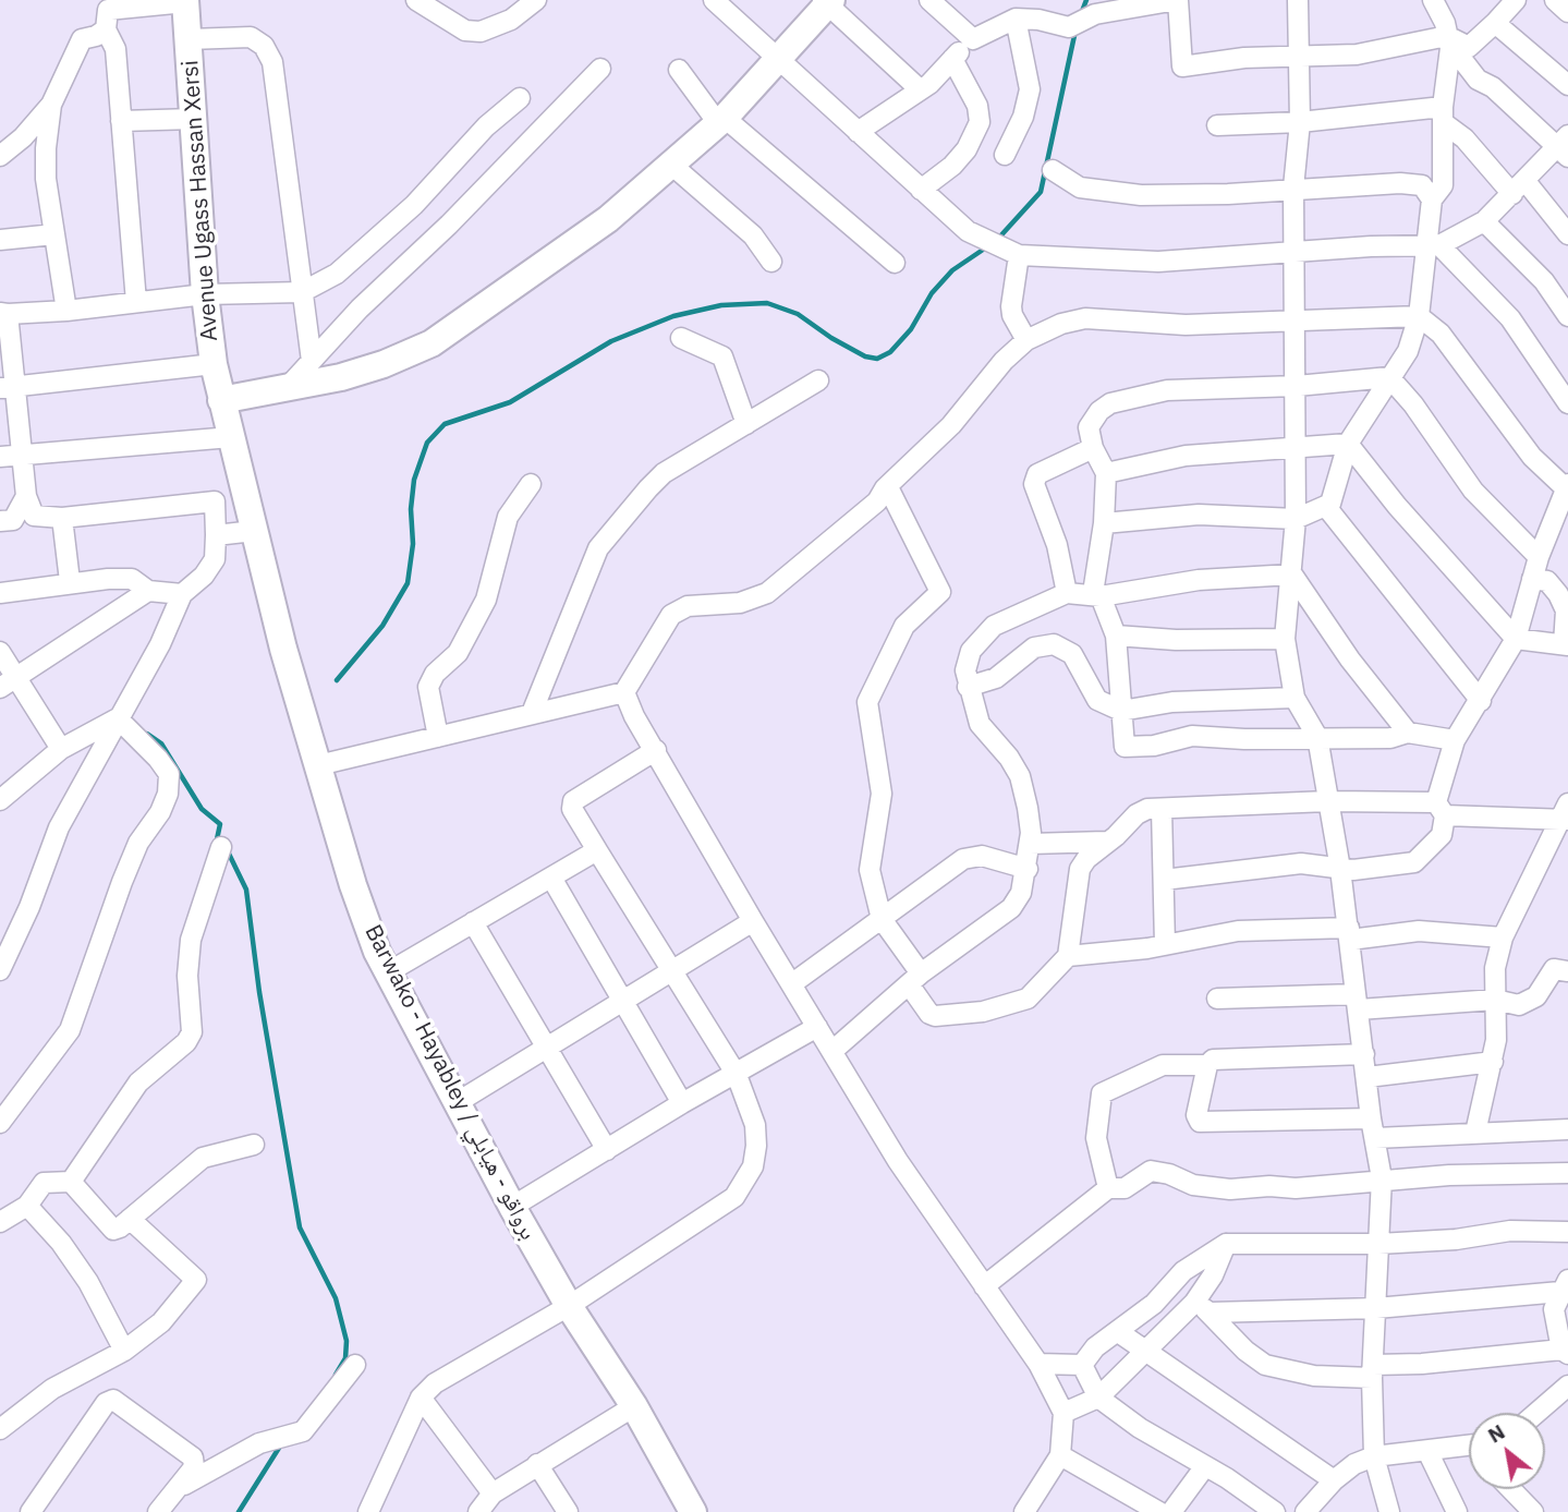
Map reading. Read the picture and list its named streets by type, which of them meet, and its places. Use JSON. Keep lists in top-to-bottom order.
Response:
{
  "streets": {
    "main road": ["Avenue Ugass Hassan Xersi", "Barwako - Hayabley / برواقو - هيابلي"]
  },
  "crossings": [
    ["Avenue Ugass Hassan Xersi", "Barwako - Hayabley / برواقو - هيابلي"]
  ],
  "north": "top left"
}
